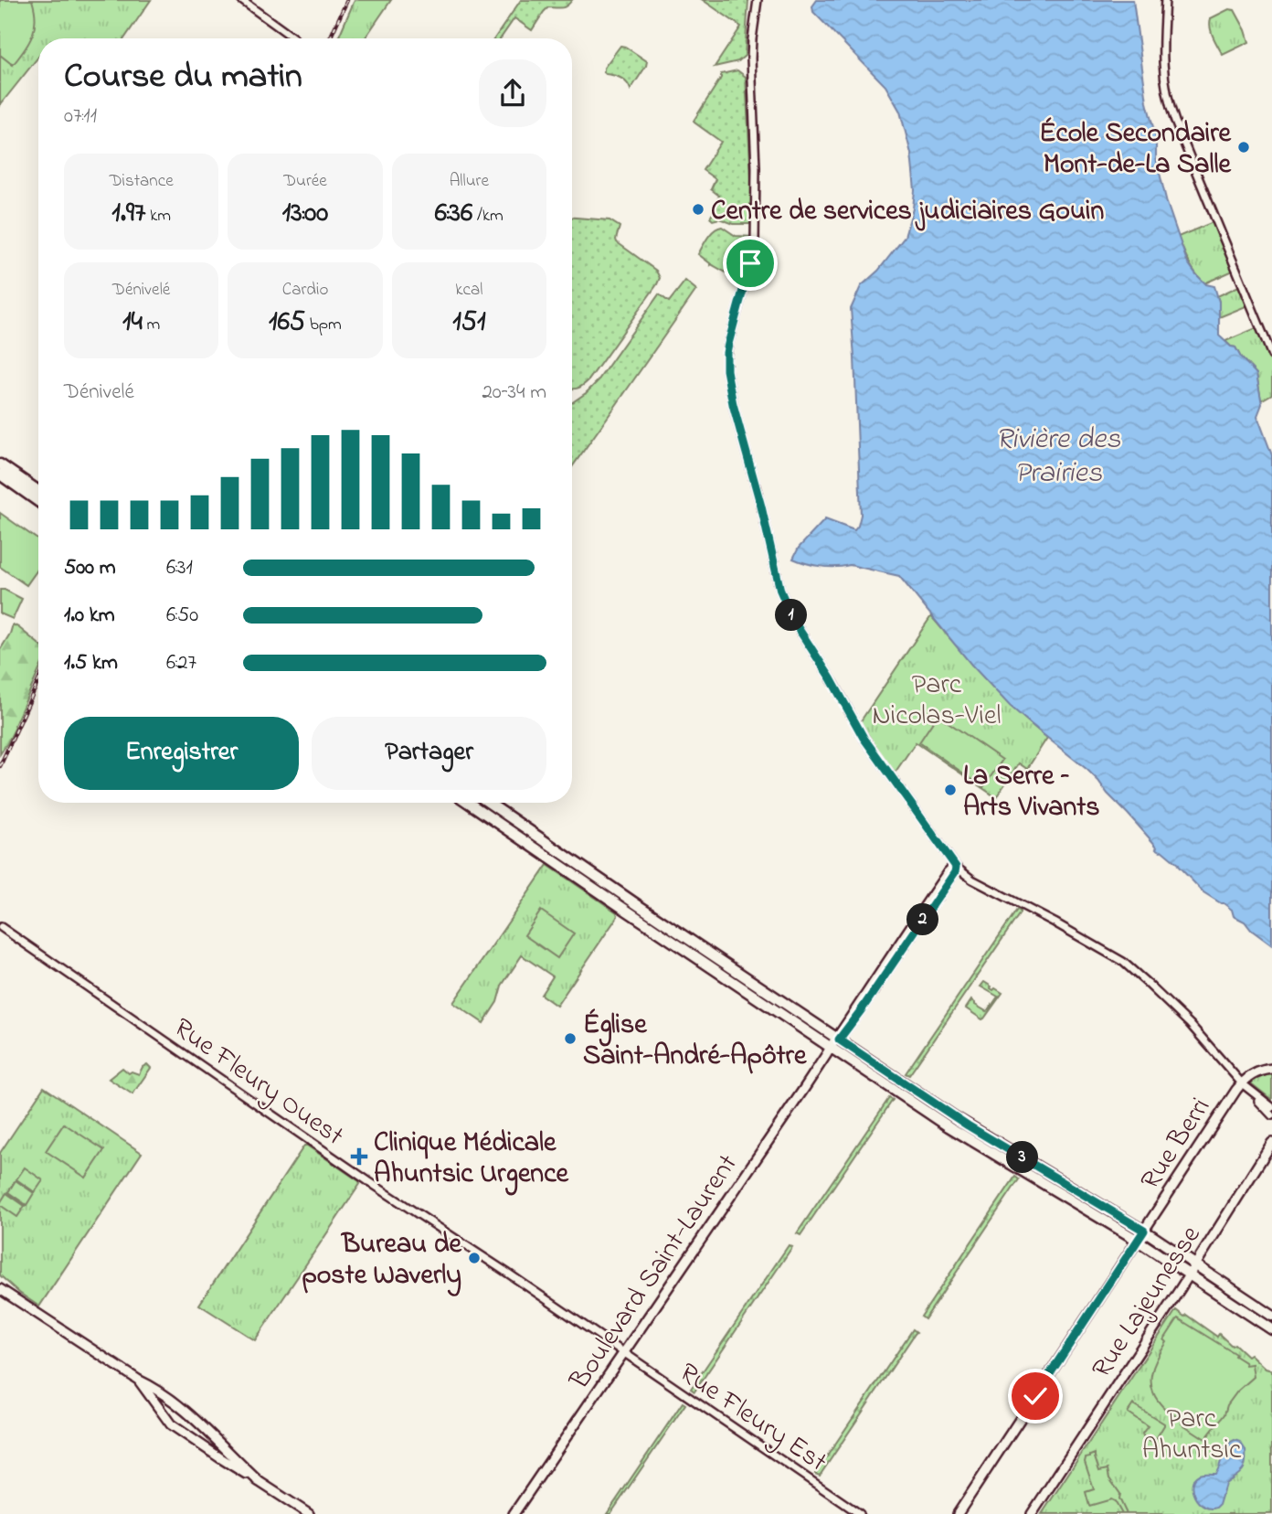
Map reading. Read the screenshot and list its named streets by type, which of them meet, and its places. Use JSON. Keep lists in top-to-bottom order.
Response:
{
  "streets": {
    "main road": ["Rue Berri", "Boulevard Saint-Laurent", "Rue Lajeunesse"],
    "street": ["Rue Fleury Ouest", "Rue Fleury Est"]
  },
  "crossings": [
    ["Rue Fleury Ouest", "Boulevard Saint-Laurent"],
    ["Rue Fleury Ouest", "Rue Fleury Est"],
    ["Boulevard Saint-Laurent", "Rue Fleury Est"]
  ],
  "water": ["Rivière des Prairies"],
  "parks": ["Parc Nicolas-Viel", "Parc Ahuntsic"],
  "places": {
    "other": [
      "École Secondaire Mont-de-La Salle",
      "Centre de services judiciaires Gouin",
      "La Serre – Arts Vivants",
      "Église Saint-André-Apôtre",
      "Bureau de poste Waverly"
    ],
    "health": ["Clinique Médicale Ahuntsic Urgence"]
  },
  "page": {
    "heading": ["Course du matin", "07:11"],
    "stats": [
      ["Distance", "1.97 km"],
      ["Durée", "13:00"],
      ["Allure", "6:36 /km"],
      ["Dénivelé", "14 m"],
      ["Cardio", "165 bpm"],
      ["kcal", "151"]
    ],
    "chart": ["Dénivelé", "20–34 m"],
    "list": [
      {
        "name": "500 m",
        "note": "6:31"
      },
      {
        "name": "1.0 km",
        "note": "6:50"
      },
      {
        "name": "1.5 km",
        "note": "6:27"
      }
    ],
    "pins": ["1", "2", "3"],
    "buttons": ["Enregistrer", "Partager"]
  }
}
